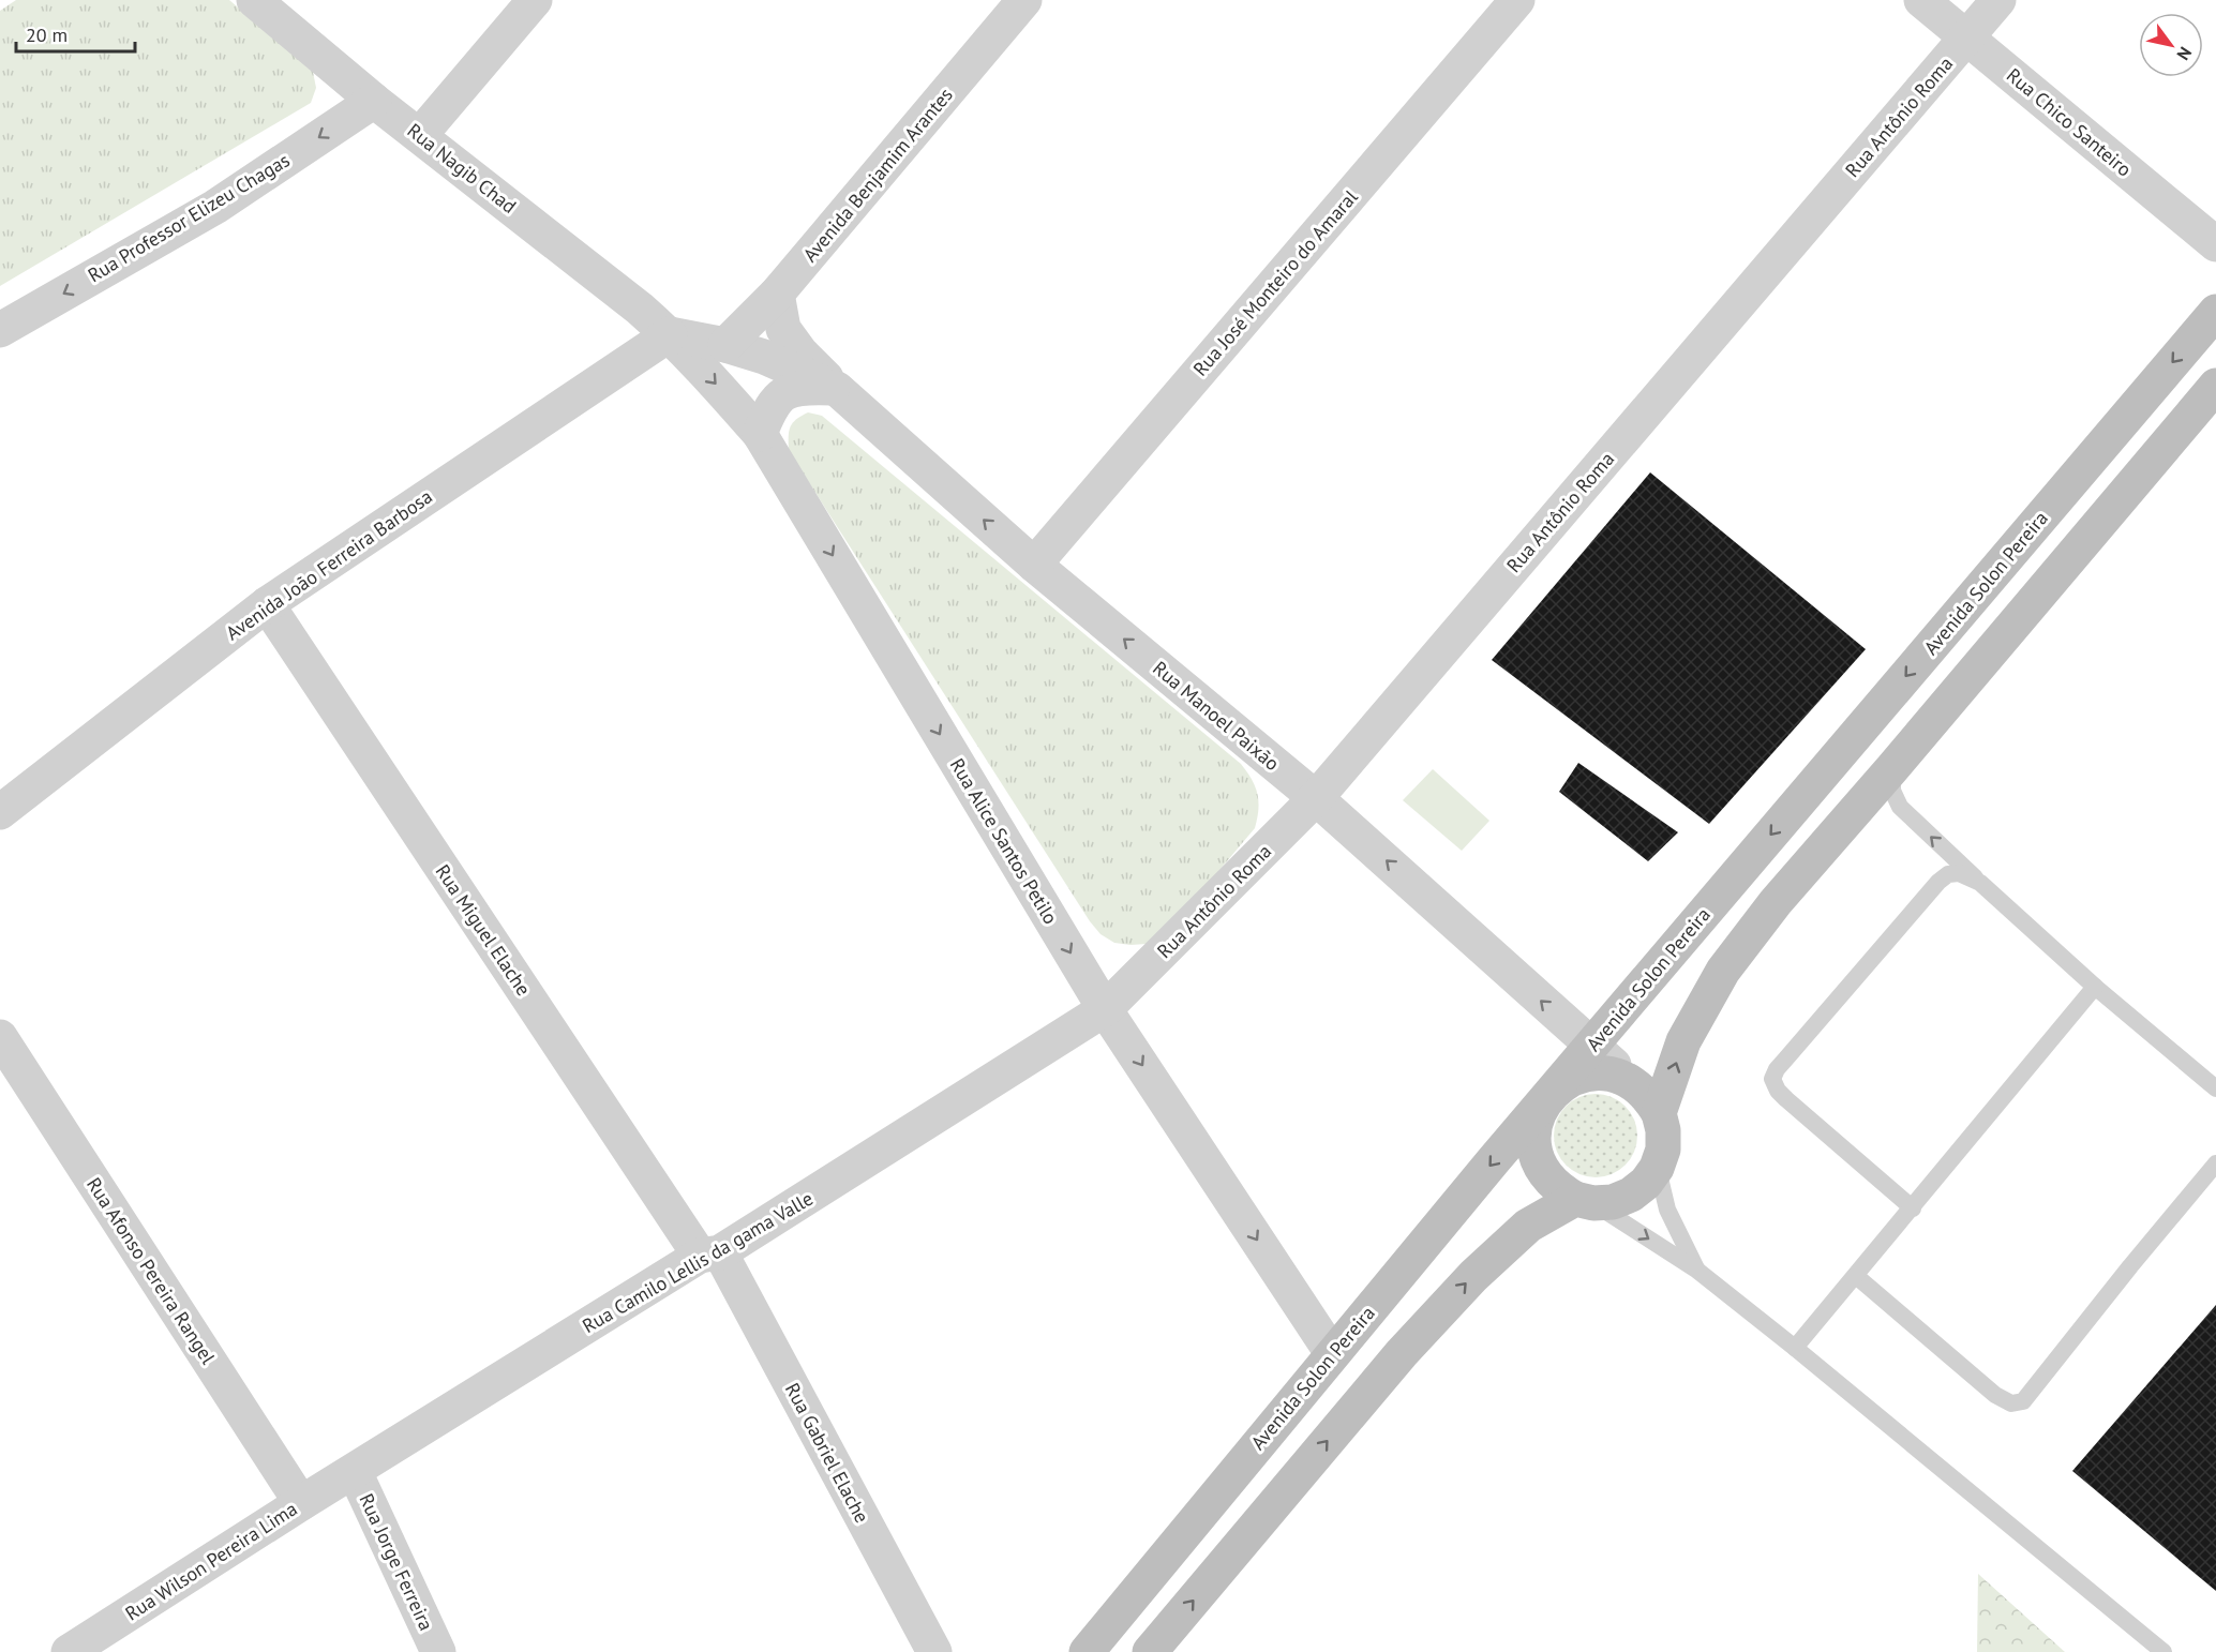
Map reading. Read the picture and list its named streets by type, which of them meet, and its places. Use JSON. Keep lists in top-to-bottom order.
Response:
{
  "streets": {
    "main road": ["Avenida Solon Pereira"],
    "street": [
      "Rua Antônio Roma",
      "Rua Chico Santeiro",
      "Rua Nagib Chad",
      "Avenida Benjamim Arantes",
      "Rua Professor Elizeu Chagas",
      "Rua José Monteiro do Amaral",
      "Avenida João Ferreira Barbosa",
      "Rua Manoel Paixão",
      "Rua Alice Santos Petilo",
      "Rua Miguel Elache",
      "Rua Camilo Lellis da gama Valle",
      "Rua Afonso Pereira Rangel",
      "Rua Gabriel Elache",
      "Rua Wilson Pereira Lima",
      "Rua Jorge Ferreira"
    ]
  },
  "crossings": [
    ["Rua Antônio Roma", "Rua Chico Santeiro"],
    ["Rua Antônio Roma", "Rua Manoel Paixão"],
    ["Rua Antônio Roma", "Rua Alice Santos Petilo"],
    ["Rua Antônio Roma", "Rua Camilo Lellis da gama Valle"],
    ["Rua Nagib Chad", "Rua Professor Elizeu Chagas"],
    ["Rua Nagib Chad", "Avenida João Ferreira Barbosa"],
    ["Rua Nagib Chad", "Rua Manoel Paixão"],
    ["Rua Nagib Chad", "Rua Alice Santos Petilo"],
    ["Avenida Benjamim Arantes", "Rua Manoel Paixão"],
    ["Rua José Monteiro do Amaral", "Rua Manoel Paixão"],
    ["Avenida João Ferreira Barbosa", "Rua Manoel Paixão"],
    ["Avenida João Ferreira Barbosa", "Rua Alice Santos Petilo"],
    ["Avenida João Ferreira Barbosa", "Rua Miguel Elache"],
    ["Avenida Solon Pereira", "Rua Manoel Paixão"],
    ["Avenida Solon Pereira", "Rua Alice Santos Petilo"],
    ["Rua Manoel Paixão", "Rua Alice Santos Petilo"],
    ["Rua Alice Santos Petilo", "Rua Camilo Lellis da gama Valle"],
    ["Rua Miguel Elache", "Rua Camilo Lellis da gama Valle"],
    ["Rua Miguel Elache", "Rua Gabriel Elache"],
    ["Rua Camilo Lellis da gama Valle", "Rua Gabriel Elache"],
    ["Rua Camilo Lellis da gama Valle", "Rua Wilson Pereira Lima"],
    ["Rua Camilo Lellis da gama Valle", "Rua Jorge Ferreira"],
    ["Rua Afonso Pereira Rangel", "Rua Wilson Pereira Lima"],
    ["Rua Wilson Pereira Lima", "Rua Jorge Ferreira"]
  ],
  "one_way": ["Rua Professor Elizeu Chagas", "Rua Manoel Paixão", "Rua Alice Santos Petilo"],
  "scale_bar": "20 m",
  "north": "bottom right"
}
